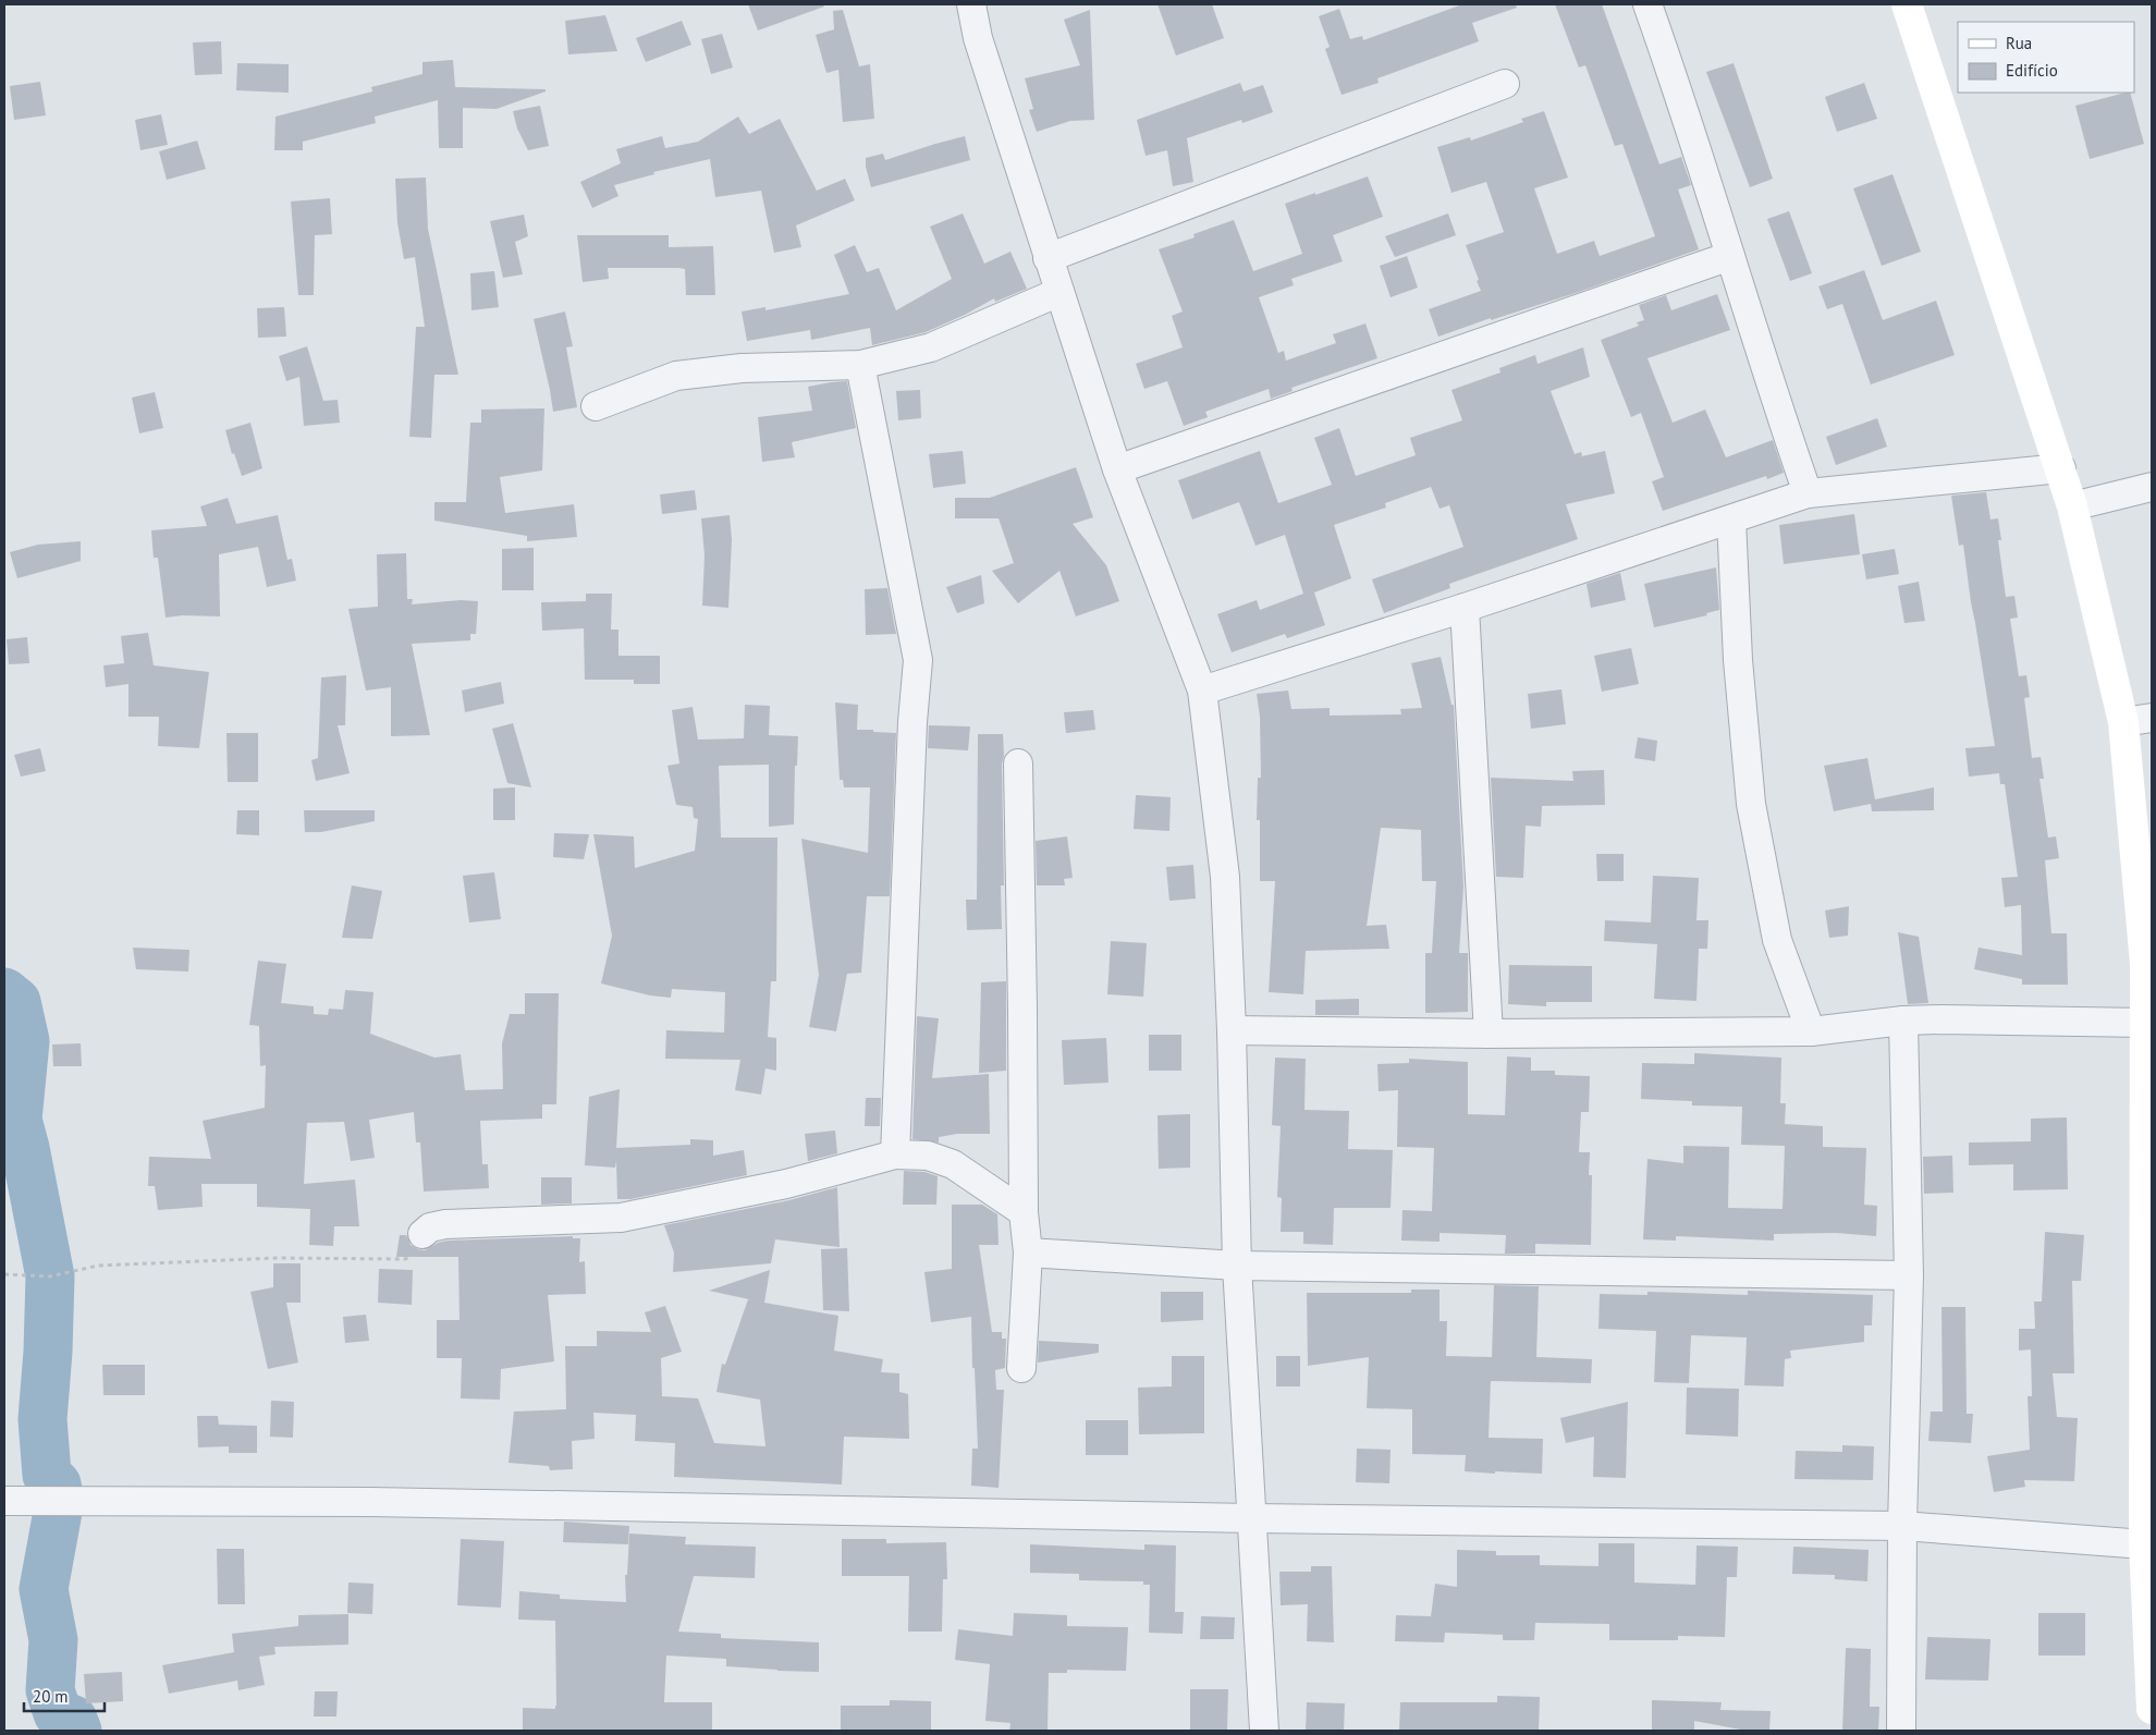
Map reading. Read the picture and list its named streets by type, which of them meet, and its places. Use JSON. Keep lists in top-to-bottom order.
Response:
{
  "legend": ["Rua", "Edifício"],
  "scale_bar": "20 m"
}
